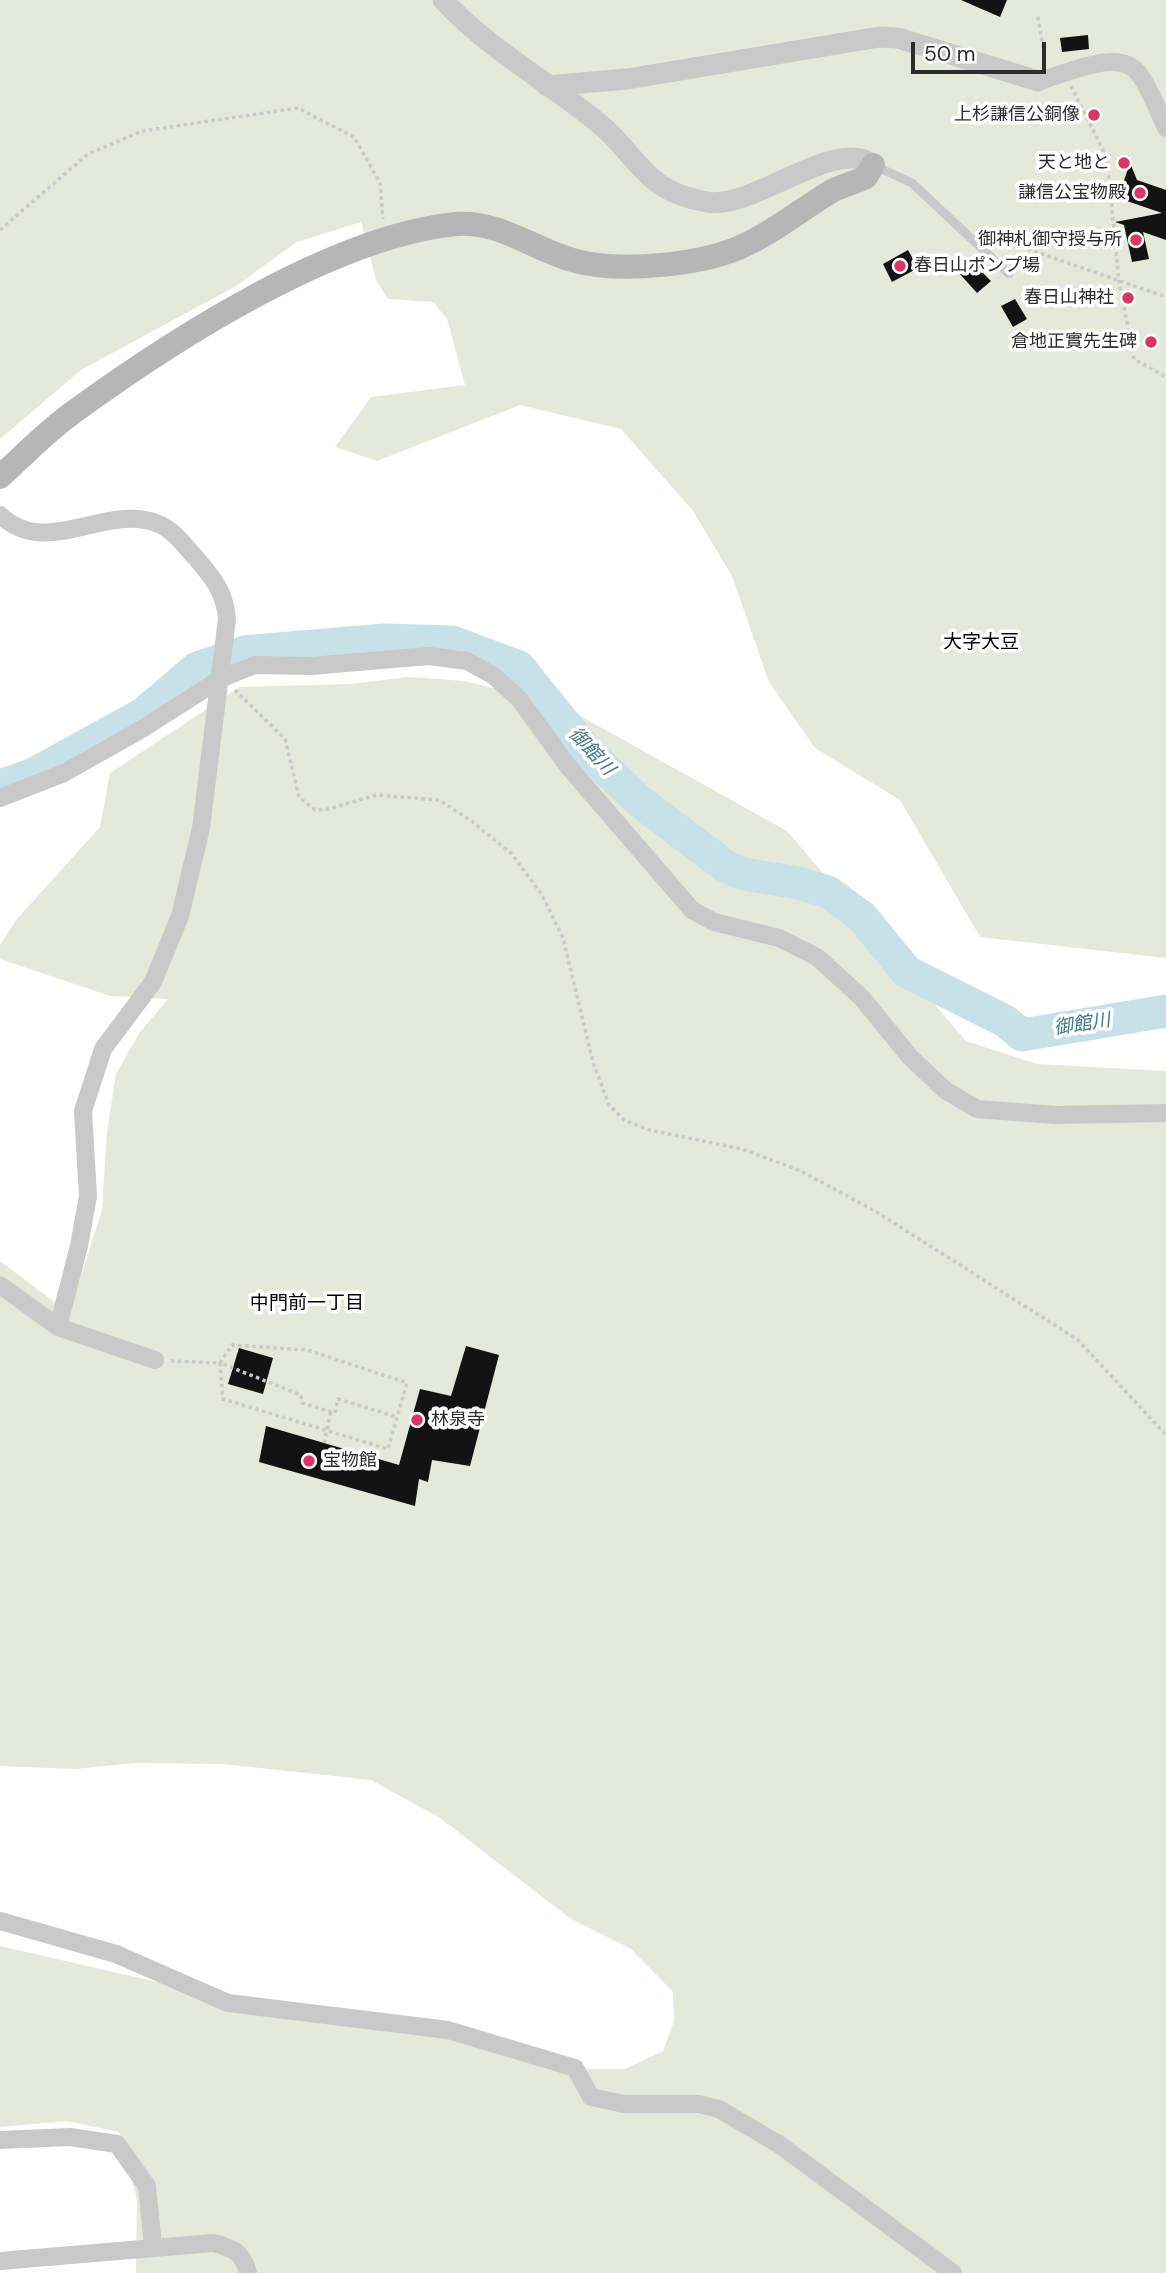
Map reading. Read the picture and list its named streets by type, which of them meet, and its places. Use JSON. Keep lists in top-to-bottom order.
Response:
{
  "districts": ["大字大豆", "中門前一丁目"],
  "water": ["御館川"],
  "places": [
    "上杉謙信公銅像",
    "天と地と",
    "謙信公宝物殿",
    "御神札御守授与所",
    "春日山ポンプ場",
    "春日山神社",
    "倉地正實先生碑",
    "林泉寺",
    "宝物館"
  ],
  "scale_bar": "50 m"
}
